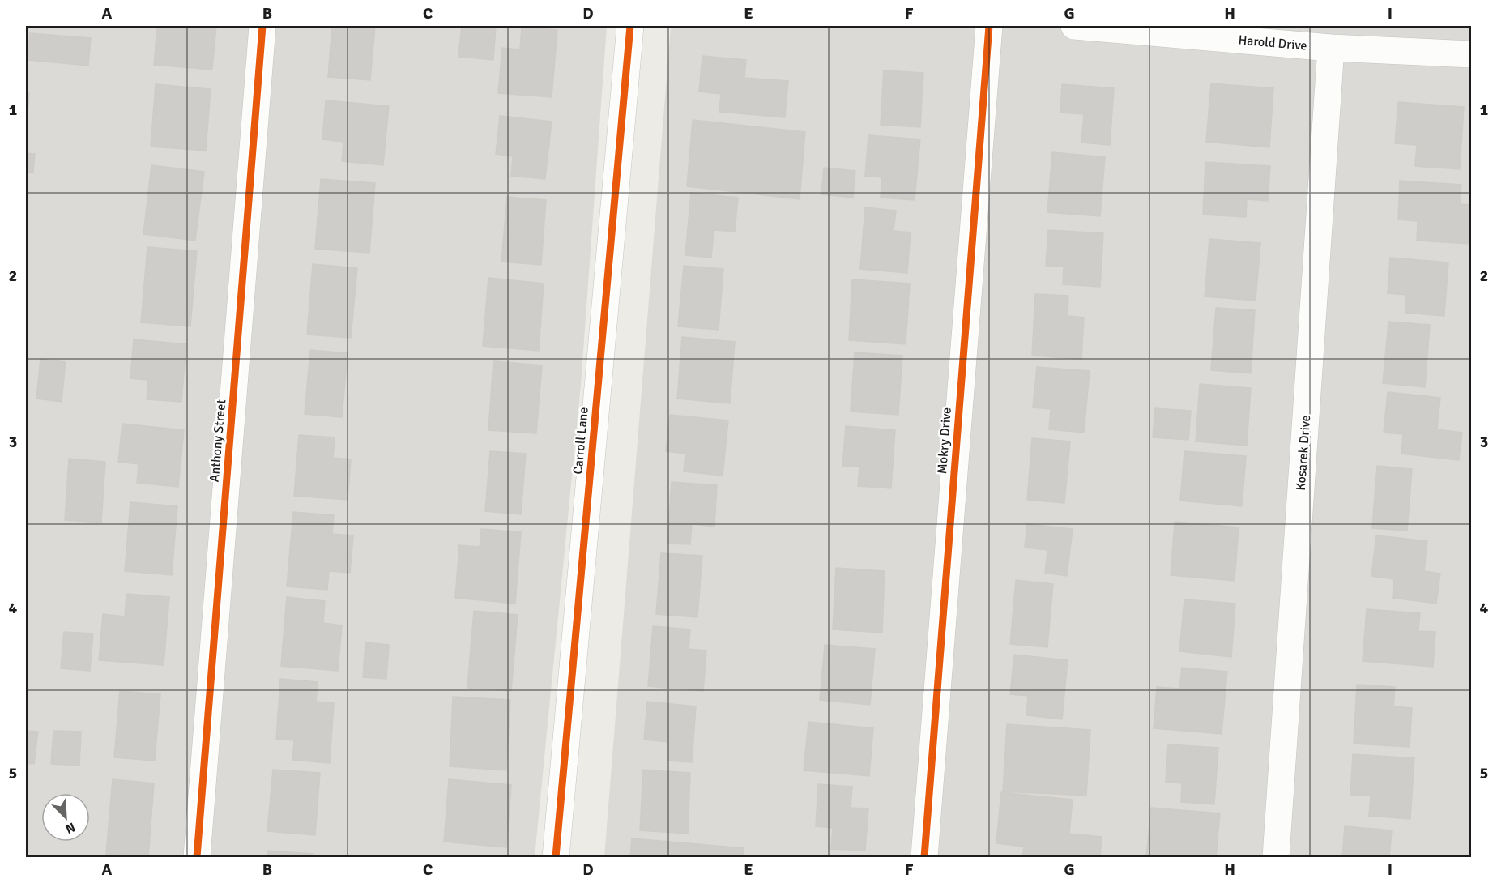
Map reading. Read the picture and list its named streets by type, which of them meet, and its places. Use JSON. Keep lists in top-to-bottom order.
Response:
{
  "streets": {
    "street": [
      "Harold Drive",
      "Anthony Street",
      "Carroll Lane",
      "Mokry Drive",
      "Kosarek Drive"
    ]
  },
  "crossings": [
    ["Harold Drive", "Kosarek Drive"]
  ],
  "north": "bottom right",
  "grid": {
    "columns": [
      "A",
      "B",
      "C",
      "D",
      "E",
      "F",
      "G",
      "H",
      "I"
    ],
    "rows": [
      "1",
      "2",
      "3",
      "4",
      "5"
    ]
  }
}
